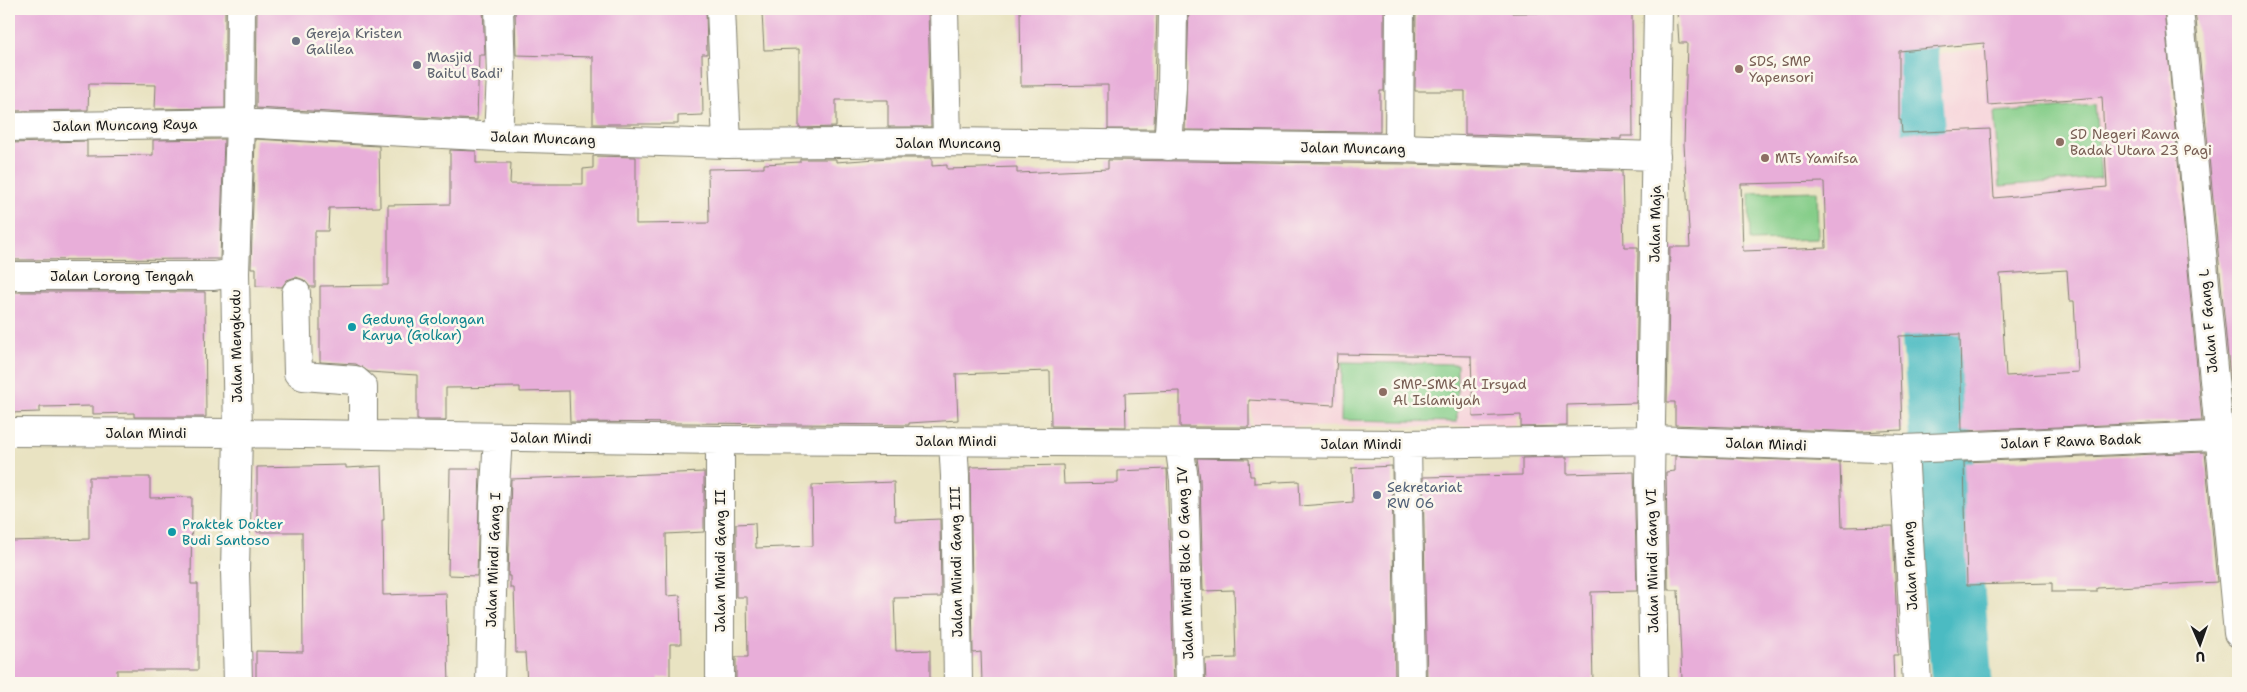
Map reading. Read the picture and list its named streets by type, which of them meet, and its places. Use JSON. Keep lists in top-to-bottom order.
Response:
{
  "streets": {
    "street": [
      "Jalan Muncang Raya",
      "Jalan Muncang",
      "Jalan Maja",
      "Jalan Lorong Tengah",
      "Jalan F Gang L",
      "Jalan Mengkudu",
      "Jalan Mindi",
      "Jalan F Rawa Badak",
      "Jalan Mindi Gang I",
      "Jalan Mindi Gang II",
      "Jalan Mindi Gang VI",
      "Jalan Mindi Gang III",
      "Jalan Mindi Blok 0 Gang IV",
      "Jalan Pinang"
    ]
  },
  "crossings": [
    ["Jalan Muncang Raya", "Jalan Muncang"],
    ["Jalan Muncang Raya", "Jalan Mengkudu"],
    ["Jalan Muncang", "Jalan Maja"],
    ["Jalan Muncang", "Jalan Mengkudu"],
    ["Jalan Maja", "Jalan Mindi"],
    ["Jalan Maja", "Jalan Mindi Gang VI"],
    ["Jalan Lorong Tengah", "Jalan Mengkudu"],
    ["Jalan F Gang L", "Jalan F Rawa Badak"],
    ["Jalan Mengkudu", "Jalan Mindi"],
    ["Jalan Mindi", "Jalan F Rawa Badak"],
    ["Jalan Mindi", "Jalan Mindi Gang I"],
    ["Jalan Mindi", "Jalan Mindi Gang II"],
    ["Jalan Mindi", "Jalan Mindi Gang VI"],
    ["Jalan Mindi", "Jalan Mindi Gang III"],
    ["Jalan Mindi", "Jalan Mindi Blok 0 Gang IV"],
    ["Jalan Mindi", "Jalan Pinang"],
    ["Jalan F Rawa Badak", "Jalan Pinang"]
  ],
  "places": [
    "Gereja Kristen Galilea",
    "Masjid Baitul Badi'",
    "SDS, SMP Yapensori",
    "SD Negeri Rawa Badak Utara 23 Pagi",
    "MTs Yamifsa",
    "Gedung Golongan Karya (Golkar)",
    "SMP-SMK Al Irsyad Al Islamiyah",
    "Sekretariat RW 06",
    "Praktek Dokter Budi Santoso"
  ],
  "north": "bottom"
}
